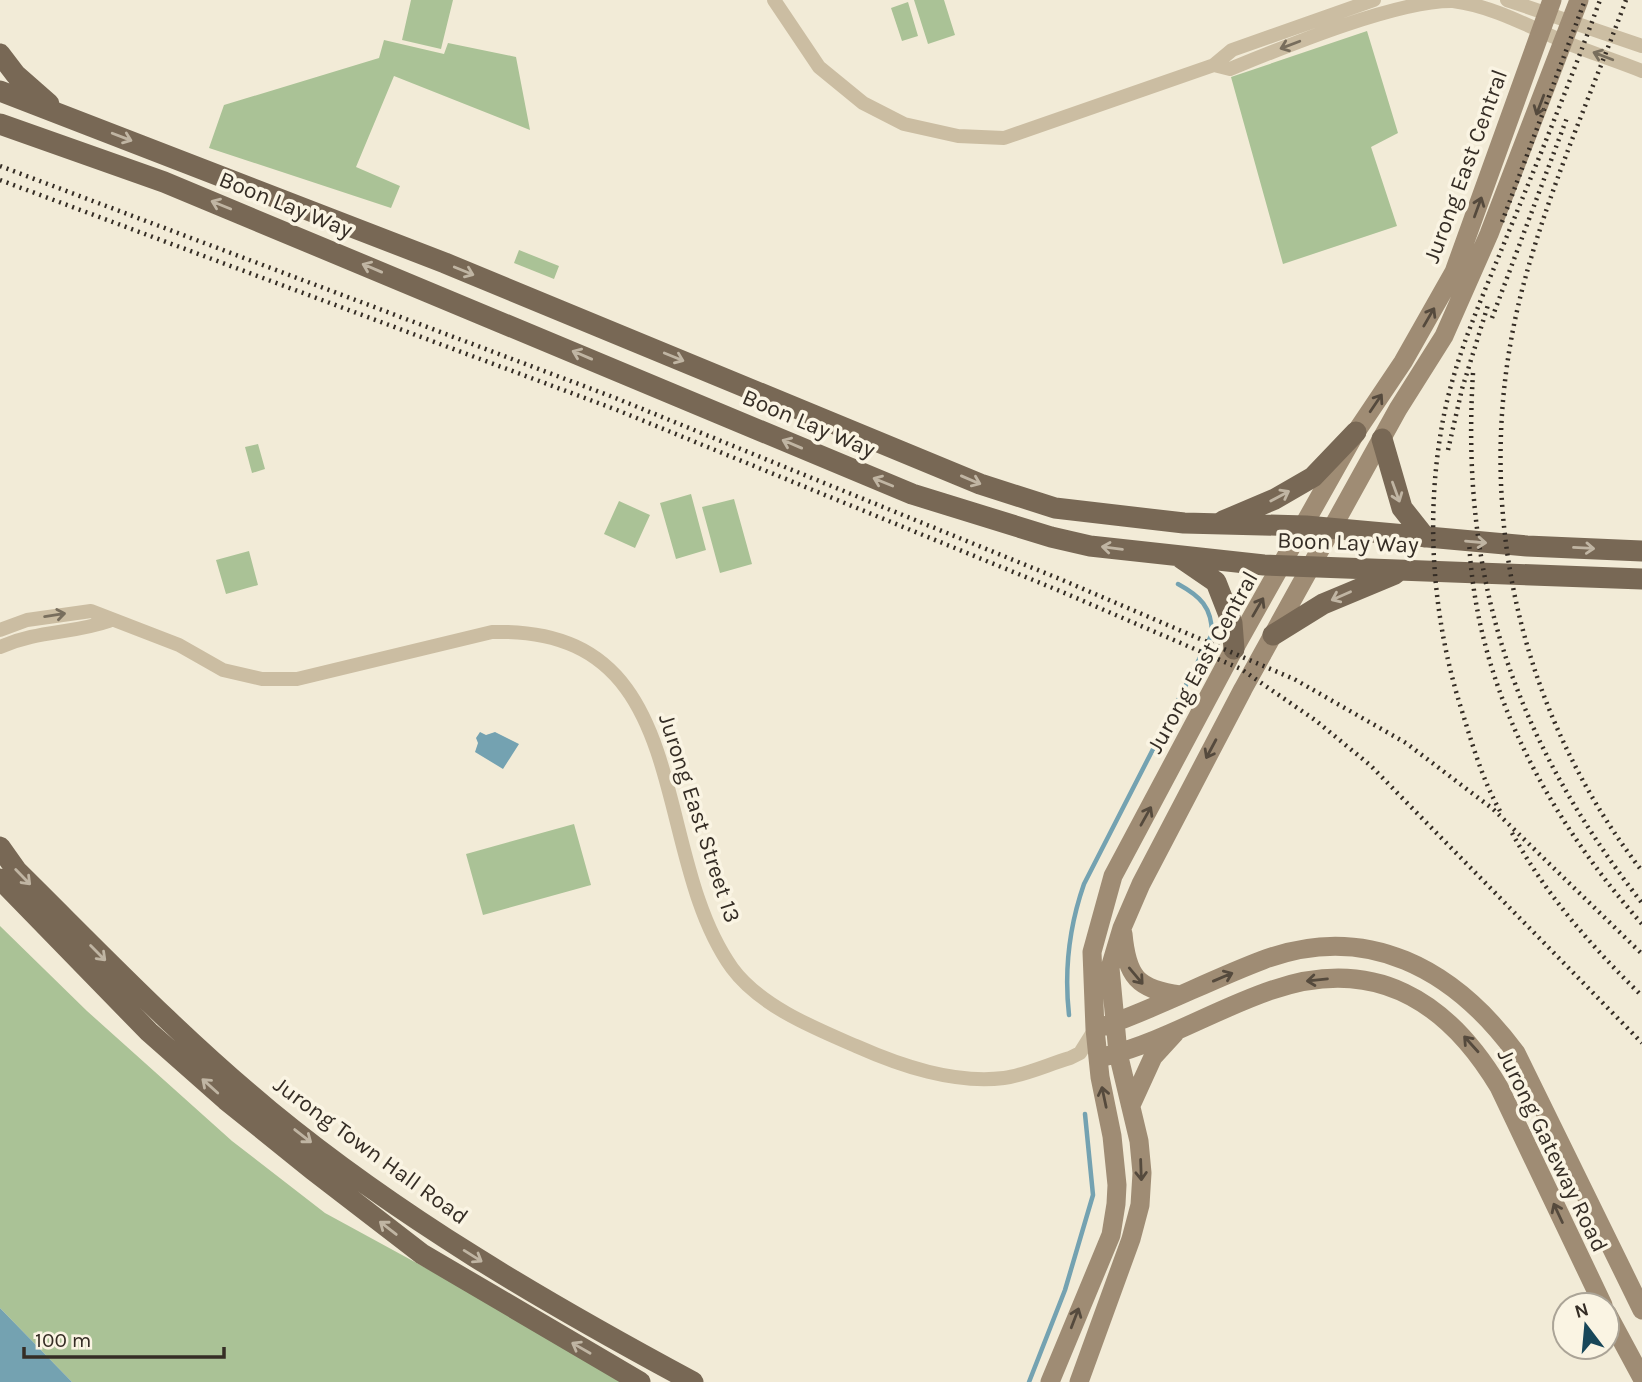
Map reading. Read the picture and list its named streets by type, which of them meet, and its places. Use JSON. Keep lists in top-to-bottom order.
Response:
{
  "streets": {
    "main road": [
      "Jurong East Central",
      "Boon Lay Way",
      "Jurong Town Hall Road",
      "Jurong Gateway Road"
    ],
    "street": ["Jurong East Street 13"]
  },
  "crossings": [
    ["Jurong East Central", "Boon Lay Way"],
    ["Jurong East Central", "Jurong East Street 13"],
    ["Jurong East Central", "Jurong Gateway Road"],
    ["Jurong East Street 13", "Jurong Gateway Road"]
  ],
  "scale_bar": "100 m",
  "north": "top"
}
